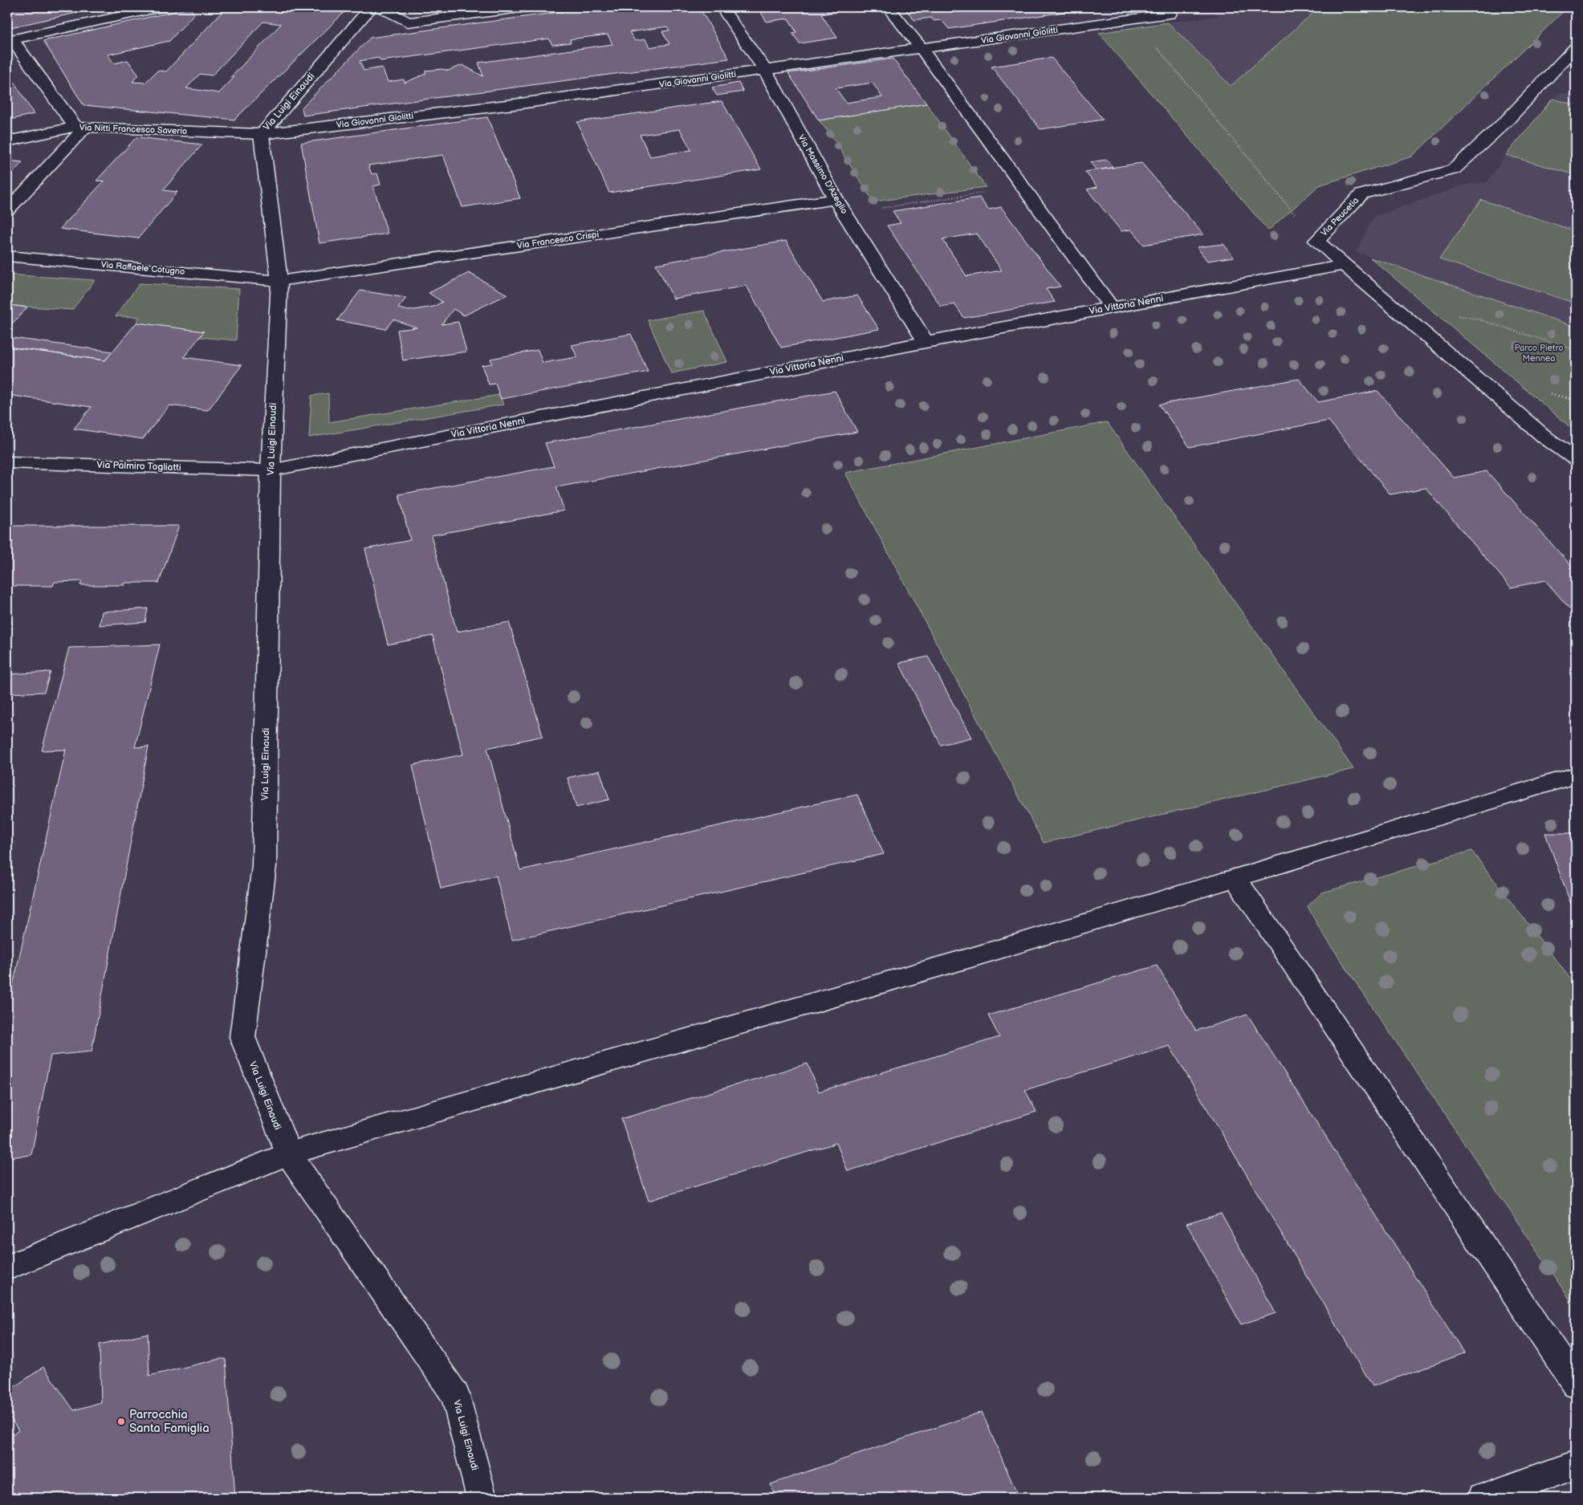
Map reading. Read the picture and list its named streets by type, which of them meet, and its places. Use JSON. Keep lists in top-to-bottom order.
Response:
{
  "streets": {
    "street": [
      "Via Giovanni Giolitti",
      "Via Luigi Einaudi",
      "Via Nitti Francesco Saverio",
      "Via Massimo D'Azeglio",
      "Via Peucetia",
      "Via Francesco Crispi",
      "Via Raffaele Cotugno",
      "Via Vittoria Nenni",
      "Via Palmiro Togliatti"
    ]
  },
  "crossings": [
    ["Via Giovanni Giolitti", "Via Luigi Einaudi"],
    ["Via Giovanni Giolitti", "Via Nitti Francesco Saverio"],
    ["Via Giovanni Giolitti", "Via Massimo D'Azeglio"],
    ["Via Luigi Einaudi", "Via Nitti Francesco Saverio"],
    ["Via Luigi Einaudi", "Via Francesco Crispi"],
    ["Via Luigi Einaudi", "Via Raffaele Cotugno"],
    ["Via Luigi Einaudi", "Via Vittoria Nenni"],
    ["Via Luigi Einaudi", "Via Palmiro Togliatti"],
    ["Via Massimo D'Azeglio", "Via Francesco Crispi"],
    ["Via Massimo D'Azeglio", "Via Vittoria Nenni"],
    ["Via Peucetia", "Via Vittoria Nenni"],
    ["Via Francesco Crispi", "Via Raffaele Cotugno"],
    ["Via Vittoria Nenni", "Via Palmiro Togliatti"]
  ],
  "parks": ["Parco Pietro Mennea"],
  "places": ["Parrocchia Santa Famiglia"]
}
